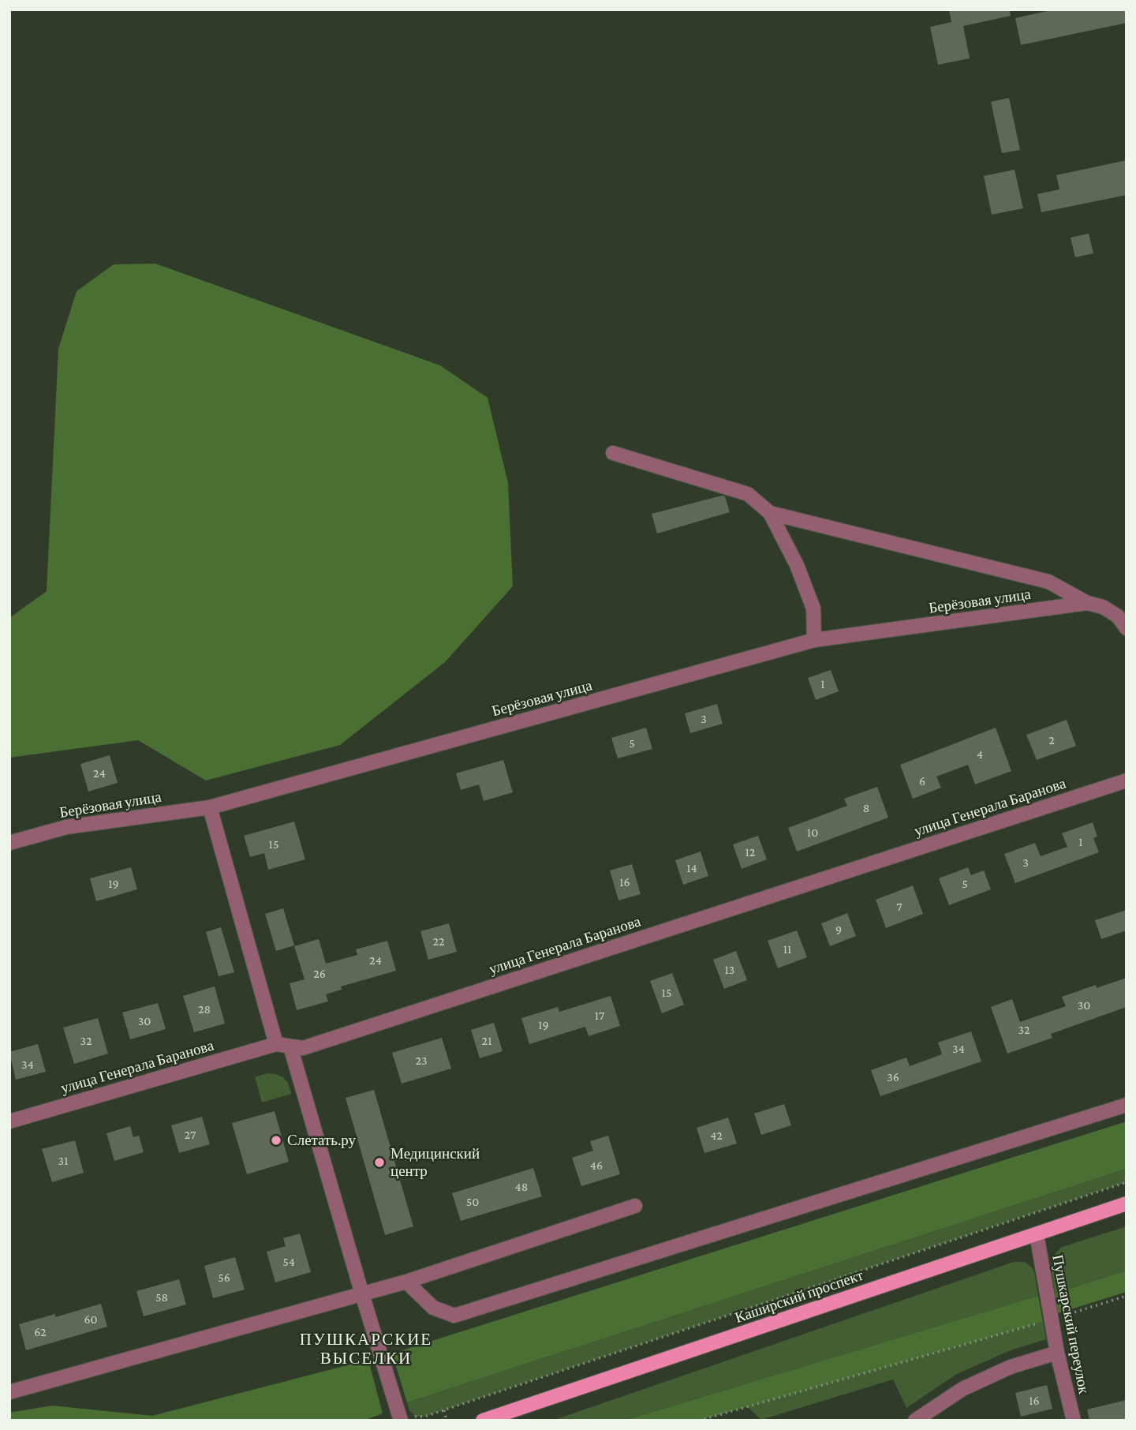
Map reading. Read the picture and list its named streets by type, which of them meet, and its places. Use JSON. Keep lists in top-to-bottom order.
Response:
{
  "streets": {
    "main road": ["Каширский проспект"],
    "street": ["Берёзовая улица", "улица Генерала Баранова", "Пушкарский переулок"]
  },
  "crossings": [
    ["Каширский проспект", "Пушкарский переулок"]
  ],
  "districts": ["ПУШКАРСКИЕ ВЫСЕЛКИ"],
  "places": ["Слетать.ру", "Медицинский центр"],
  "house_numbers": [
    "1",
    "3",
    "2",
    "5",
    "4",
    "24",
    "6",
    "8",
    "10",
    "1",
    "15",
    "12",
    "3",
    "14",
    "16",
    "19",
    "5",
    "7",
    "9",
    "22",
    "11",
    "24",
    "13",
    "26",
    "15",
    "30",
    "28",
    "17",
    "30",
    "19",
    "32",
    "32",
    "21",
    "34",
    "23",
    "34",
    "36",
    "27",
    "42",
    "31",
    "46",
    "48",
    "50",
    "54",
    "56",
    "58",
    "60",
    "62",
    "16"
  ]
}
